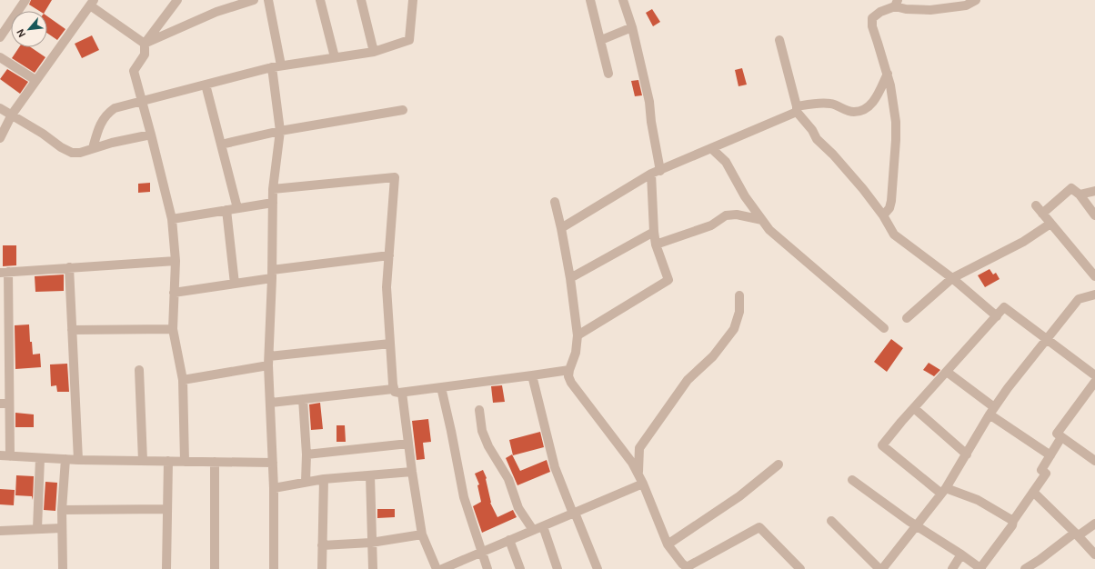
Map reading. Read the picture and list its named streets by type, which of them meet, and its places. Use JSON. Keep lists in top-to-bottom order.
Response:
{
  "north": "bottom left"
}
